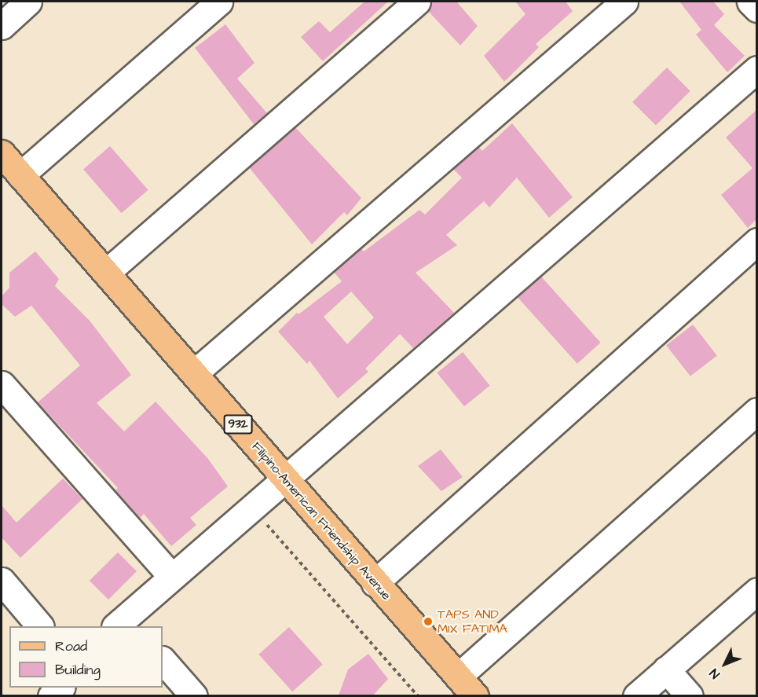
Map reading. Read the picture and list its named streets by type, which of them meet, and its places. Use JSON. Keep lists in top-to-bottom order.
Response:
{
  "streets": {
    "main road": ["932", "Filipino-American Friendship Avenue"]
  },
  "places": ["TAPS AND MIX FATIMA"],
  "legend": ["Road", "Building"],
  "north": "bottom left"
}
